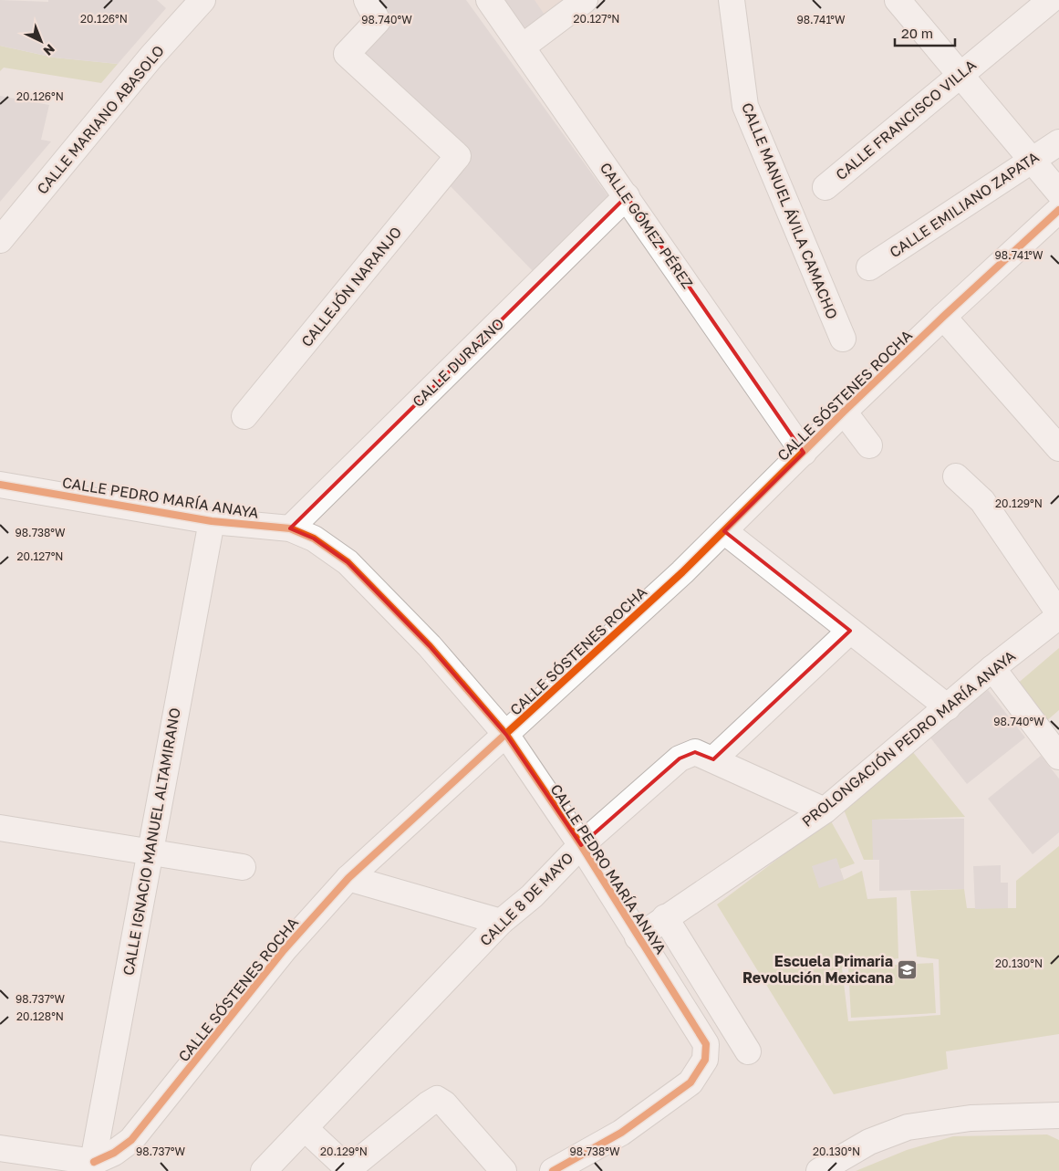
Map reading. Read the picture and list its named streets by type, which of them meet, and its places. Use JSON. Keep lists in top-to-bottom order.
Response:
{
  "streets": {
    "street": [
      "CALLE MARIANO ABASOLO",
      "CALLE FRANCISCO VILLA",
      "CALLE EMILIANO ZAPATA",
      "CALLE MANUEL ÁVILA CAMACHO",
      "CALLE GÓMEZ PÉREZ",
      "CALLEJÓN NARANJO",
      "CALLE DURAZNO",
      "CALLE SÓSTENES ROCHA",
      "CALLE PEDRO MARÍA ANAYA",
      "PROLONGACIÓN PEDRO MARÍA ANAYA",
      "CALLE IGNACIO MANUEL ALTAMIRANO",
      "CALLE 8 DE MAYO"
    ]
  },
  "crossings": [
    ["CALLE GÓMEZ PÉREZ", "CALLE DURAZNO"],
    ["CALLE GÓMEZ PÉREZ", "CALLE SÓSTENES ROCHA"],
    ["CALLE DURAZNO", "CALLE PEDRO MARÍA ANAYA"],
    ["CALLE SÓSTENES ROCHA", "CALLE PEDRO MARÍA ANAYA"],
    ["CALLE SÓSTENES ROCHA", "CALLE IGNACIO MANUEL ALTAMIRANO"],
    ["CALLE PEDRO MARÍA ANAYA", "PROLONGACIÓN PEDRO MARÍA ANAYA"],
    ["CALLE PEDRO MARÍA ANAYA", "CALLE IGNACIO MANUEL ALTAMIRANO"],
    ["CALLE PEDRO MARÍA ANAYA", "CALLE 8 DE MAYO"],
    ["PROLONGACIÓN PEDRO MARÍA ANAYA", "CALLE 8 DE MAYO"]
  ],
  "places": {
    "school or university": ["Escuela Primaria Revolución Mexicana"]
  },
  "scale_bar": "20 m",
  "north": "bottom right",
  "coordinates": [
    "20.126°N",
    "20.127°N",
    "98.740°W",
    "98.741°W",
    "20.129°N",
    "98.738°W",
    "20.130°N",
    "98.737°W",
    "20.128°N"
  ]
}
